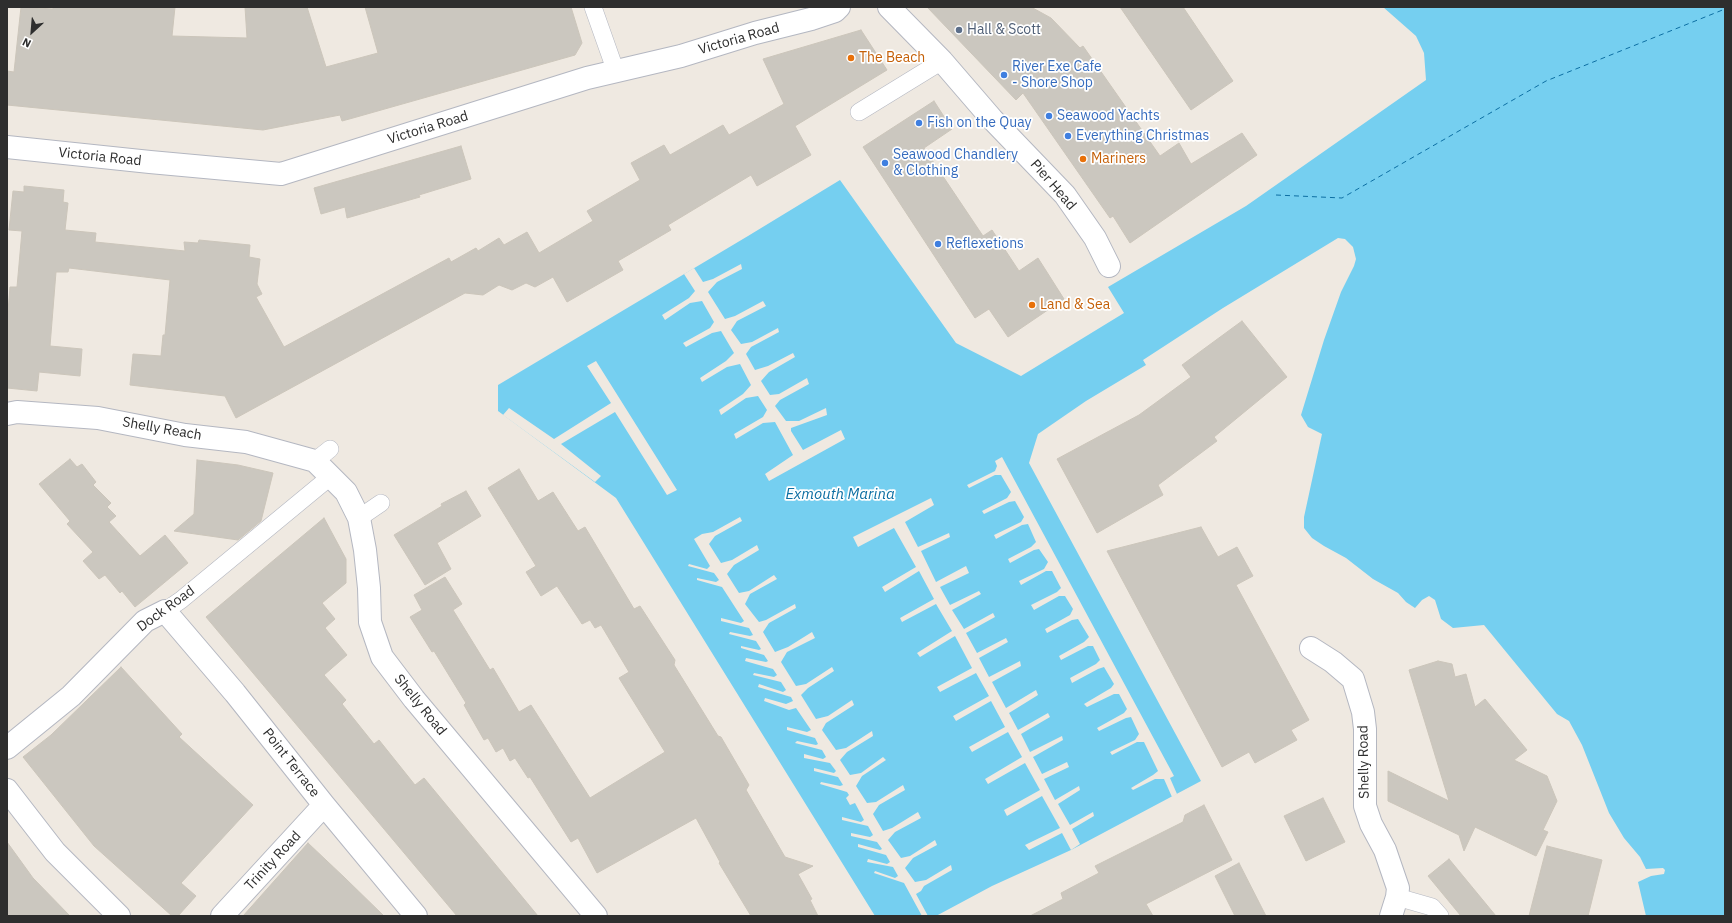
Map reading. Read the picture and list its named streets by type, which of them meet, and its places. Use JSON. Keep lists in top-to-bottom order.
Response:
{
  "streets": {
    "street": [
      "Victoria Road",
      "Pier Head",
      "Shelly Reach",
      "Dock Road",
      "Shelly Road",
      "Point Terrace",
      "Trinity Road"
    ]
  },
  "crossings": [
    ["Shelly Reach", "Shelly Road"],
    ["Dock Road", "Shelly Road"],
    ["Dock Road", "Point Terrace"],
    ["Point Terrace", "Trinity Road"]
  ],
  "water": ["Exmouth Marina"],
  "places": [
    "Hall & Scott",
    "The Beach",
    "River Exe Cafe - Shore Shop",
    "Seawood Yachts",
    "Fish on the Quay",
    "Everything Christmas",
    "Mariners",
    "Seawood Chandlery & Clothing",
    "Reflexetions",
    "Land & Sea"
  ],
  "north": "bottom left"
}
